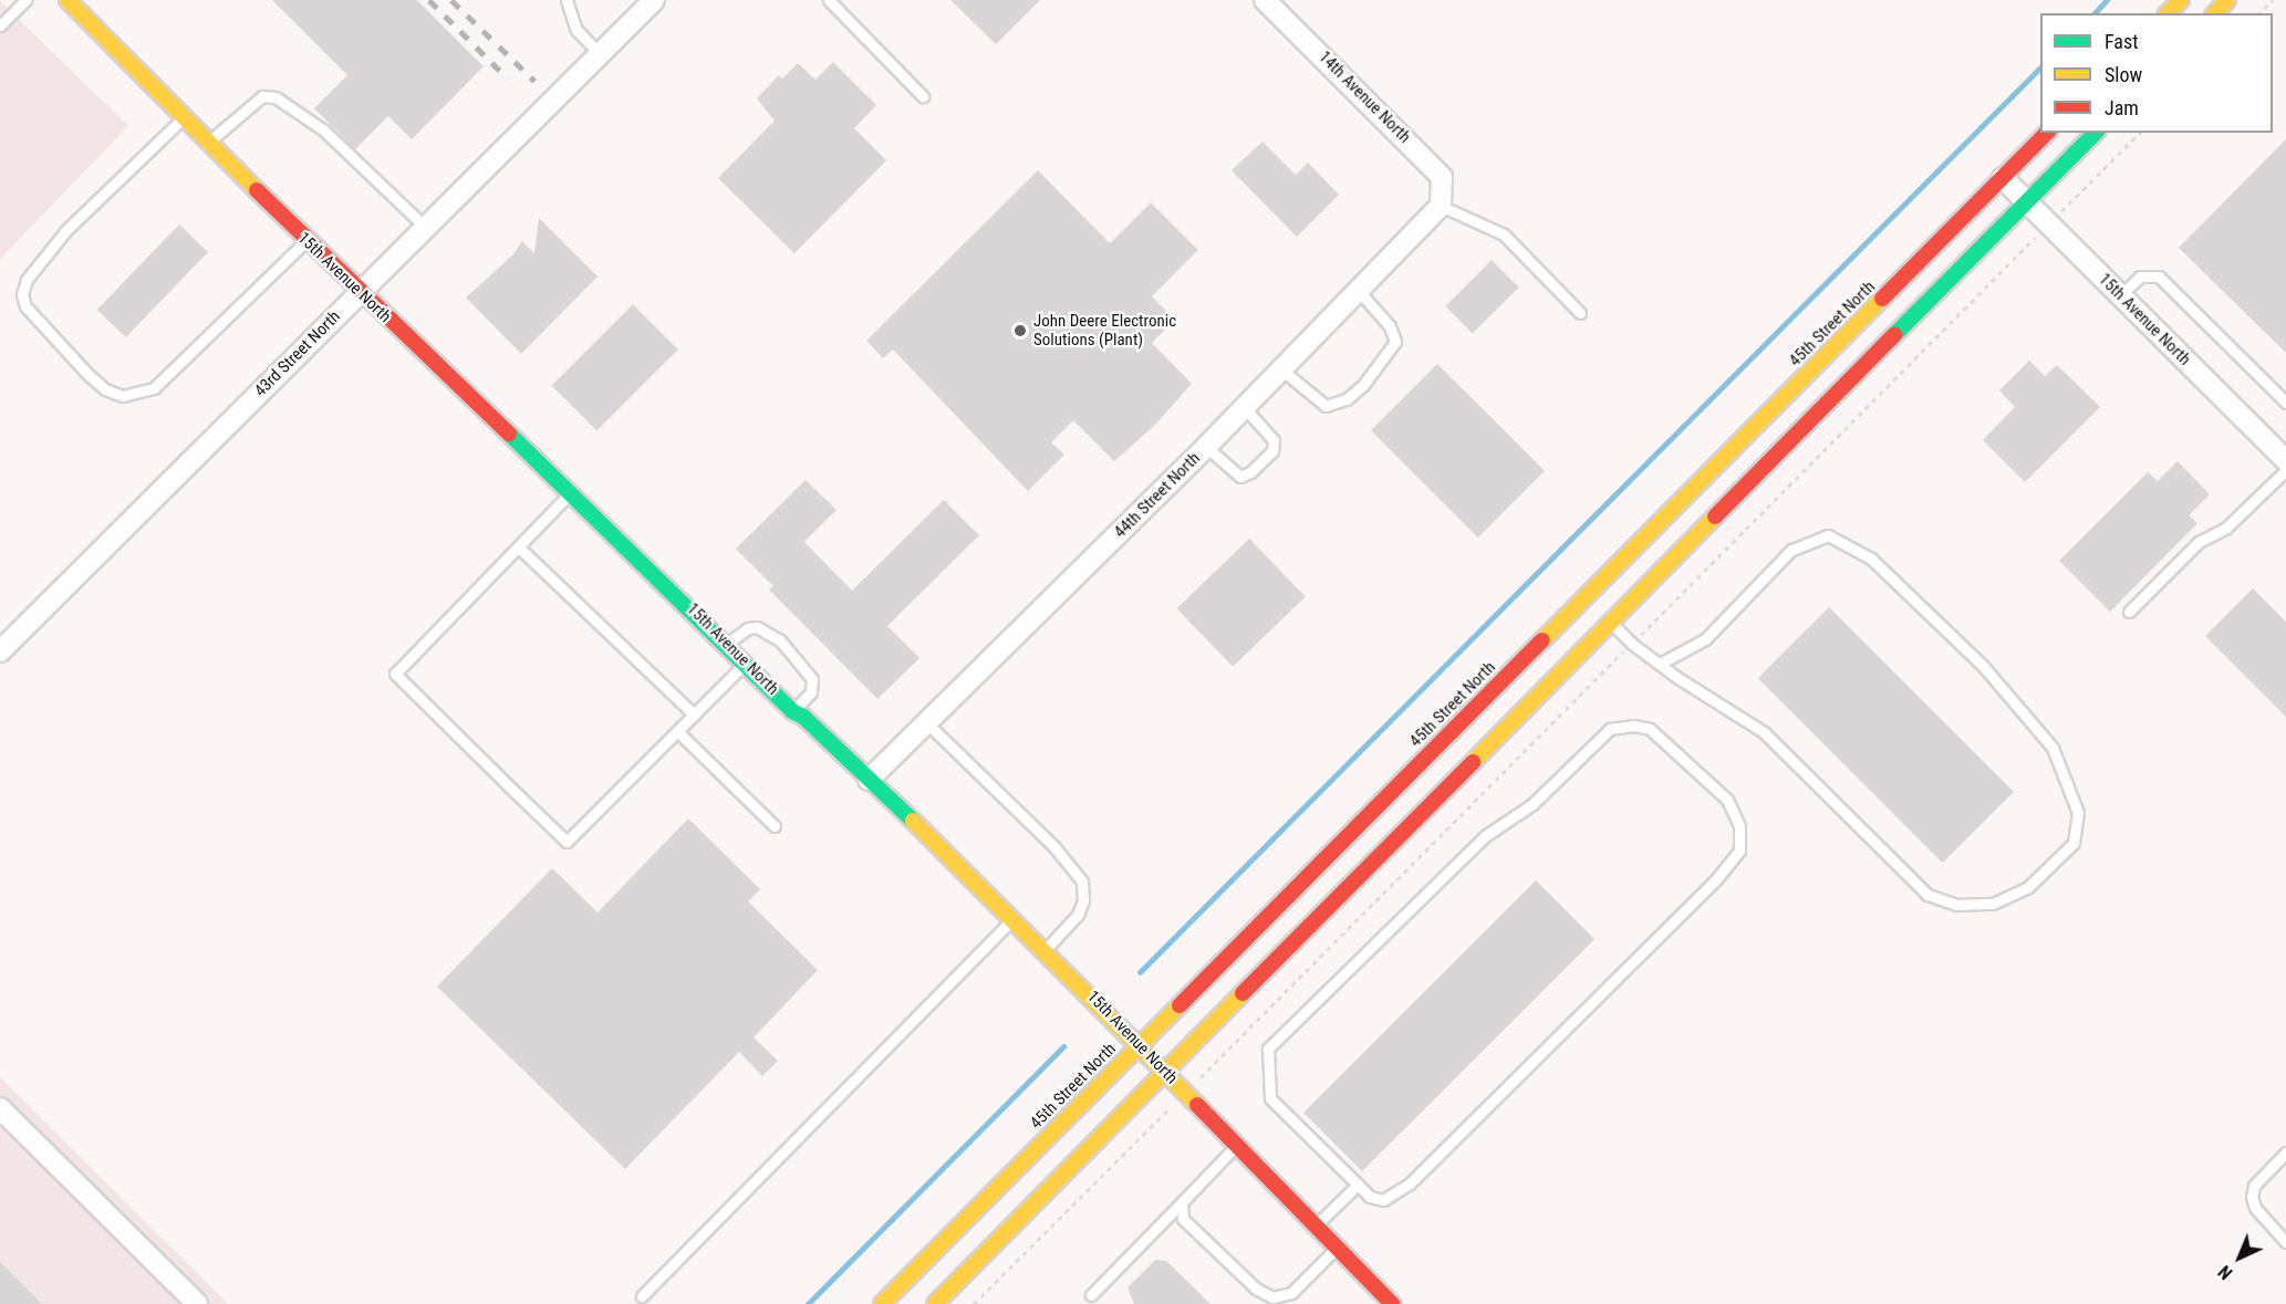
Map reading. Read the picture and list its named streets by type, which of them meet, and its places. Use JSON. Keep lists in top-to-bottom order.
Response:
{
  "streets": {
    "main road": ["15th Avenue North", "45th Street North"],
    "street": ["14th Avenue North", "43rd Street North", "44th Street North"]
  },
  "crossings": [
    ["14th Avenue North", "44th Street North"],
    ["15th Avenue North", "45th Street North"],
    ["15th Avenue North", "43rd Street North"],
    ["15th Avenue North", "44th Street North"]
  ],
  "places": ["John Deere Electronic Solutions (Plant)"],
  "legend": ["Fast", "Slow", "Jam"],
  "north": "bottom left"
}
